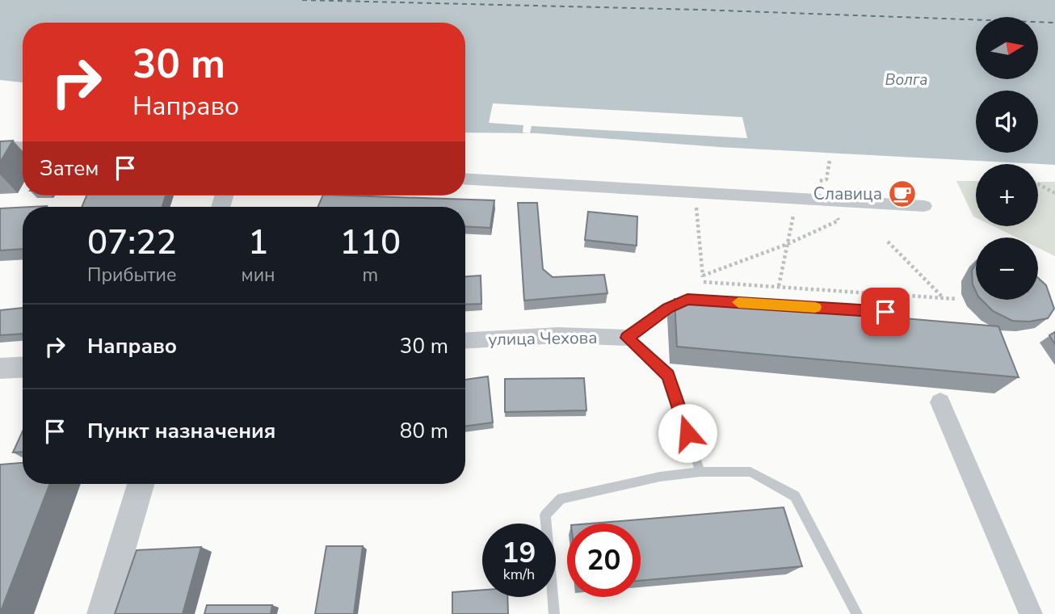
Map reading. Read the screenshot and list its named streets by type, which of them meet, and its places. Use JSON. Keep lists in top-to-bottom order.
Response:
{
  "streets": {
    "street": ["улица Чехова"]
  },
  "water": ["Волга"],
  "places": {
    "cafe": ["Славица"]
  },
  "north": "right",
  "page": {
    "map_buttons": ["+", "−"],
    "turn": ["30 m", "Направо"],
    "then": "Затем",
    "eta": [
      "07:22",
      "Прибытие",
      "1",
      "мин",
      "110",
      "m"
    ],
    "list": [
      {
        "name": "Направо",
        "value": "30 m"
      },
      {
        "name": "Пункт назначения",
        "value": "80 m"
      }
    ],
    "speed": "19 km/h",
    "limit": "20"
  }
}
